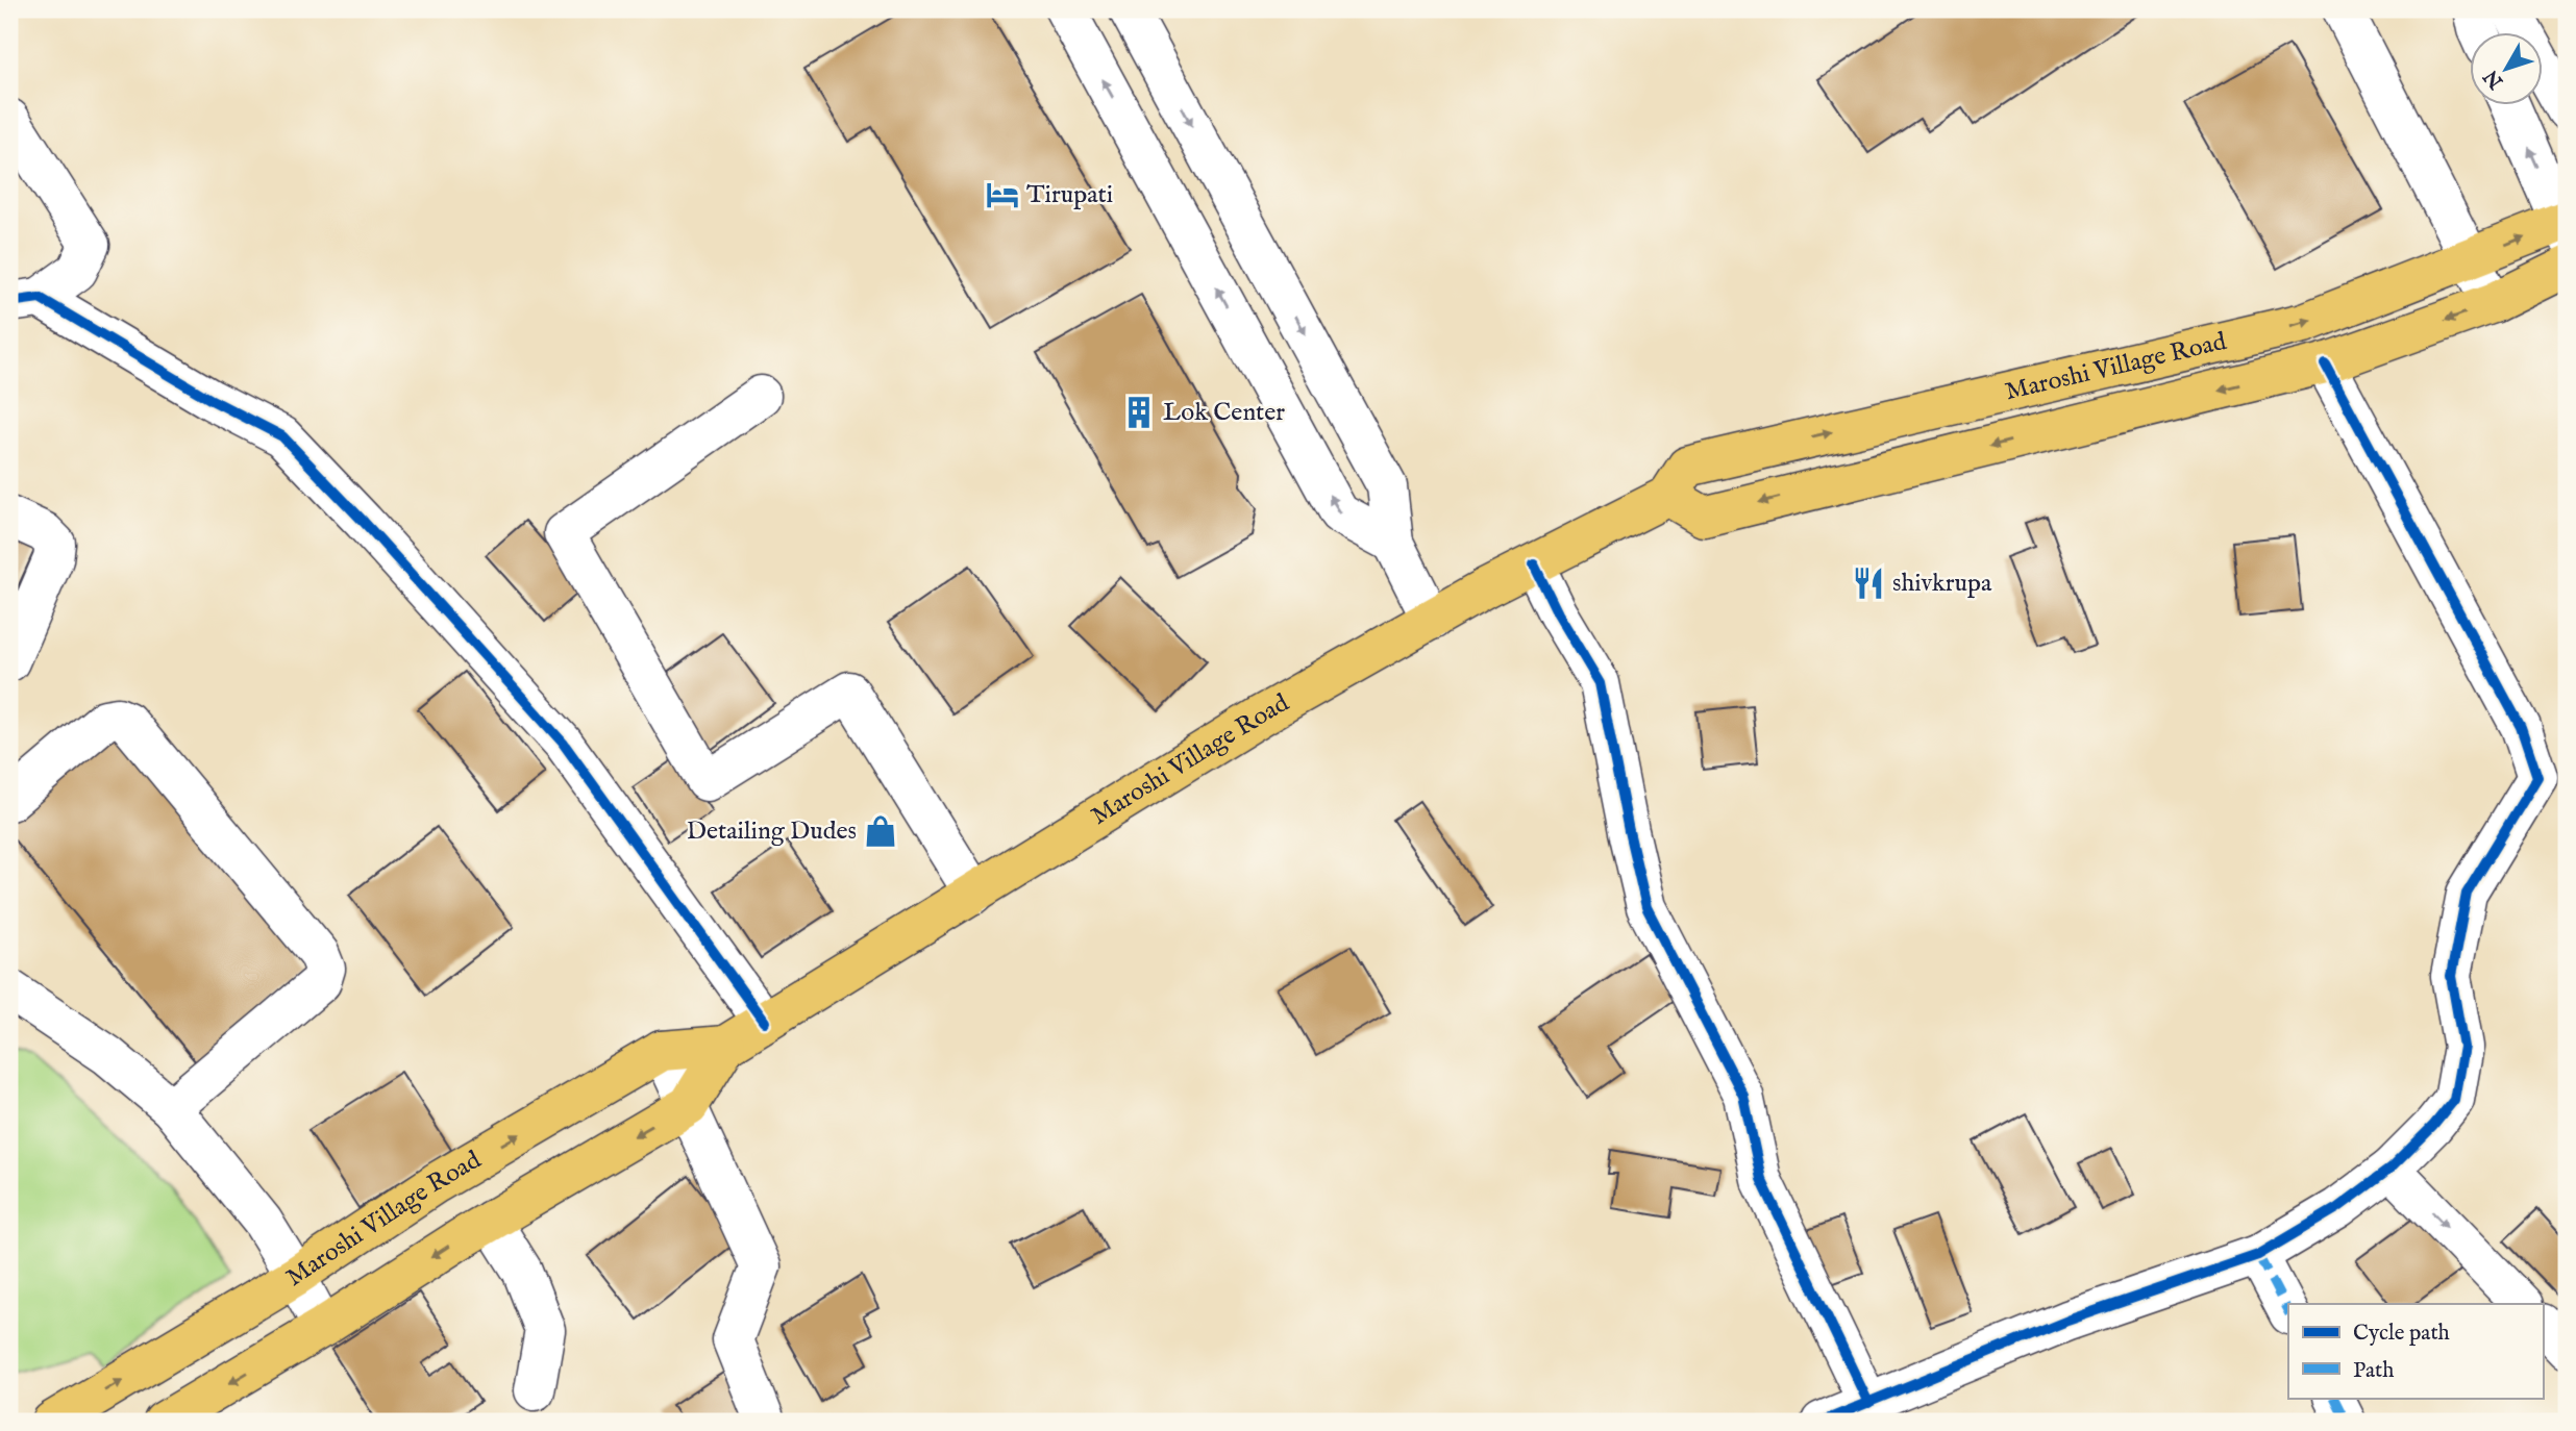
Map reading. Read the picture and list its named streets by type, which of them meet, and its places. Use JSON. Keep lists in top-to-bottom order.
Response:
{
  "streets": {
    "main road": ["Maroshi Village Road"]
  },
  "places": {
    "hotel": ["Tirupati"],
    "building": ["Lok Center"],
    "restaurant": ["shivkrupa"],
    "shop": ["Detailing Dudes"]
  },
  "legend": ["Cycle path", "Path"],
  "north": "bottom left"
}
